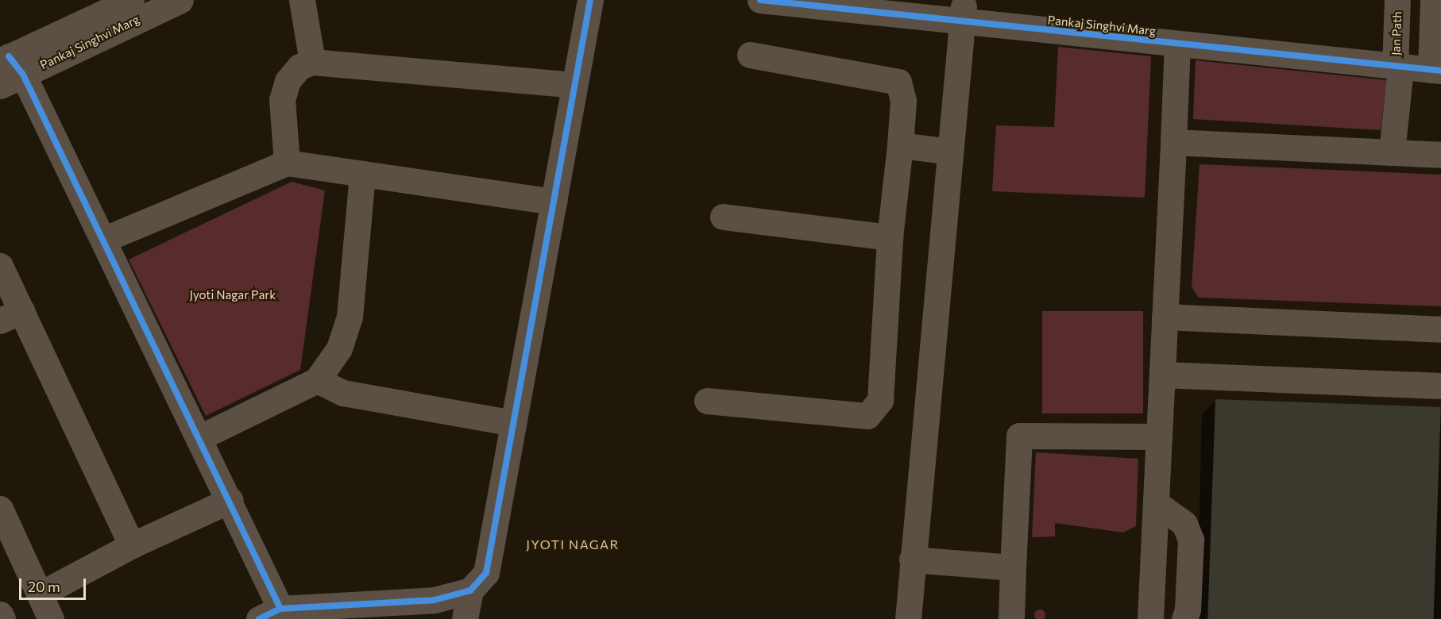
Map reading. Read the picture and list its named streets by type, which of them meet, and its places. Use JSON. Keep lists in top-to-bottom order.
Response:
{
  "streets": {
    "street": ["Pankaj Singhvi Marg", "Jan Path"]
  },
  "crossings": [
    ["Pankaj Singhvi Marg", "Jan Path"]
  ],
  "districts": ["JYOTI NAGAR"],
  "parks": ["Jyoti Nagar Park"],
  "scale_bar": "20 m"
}
